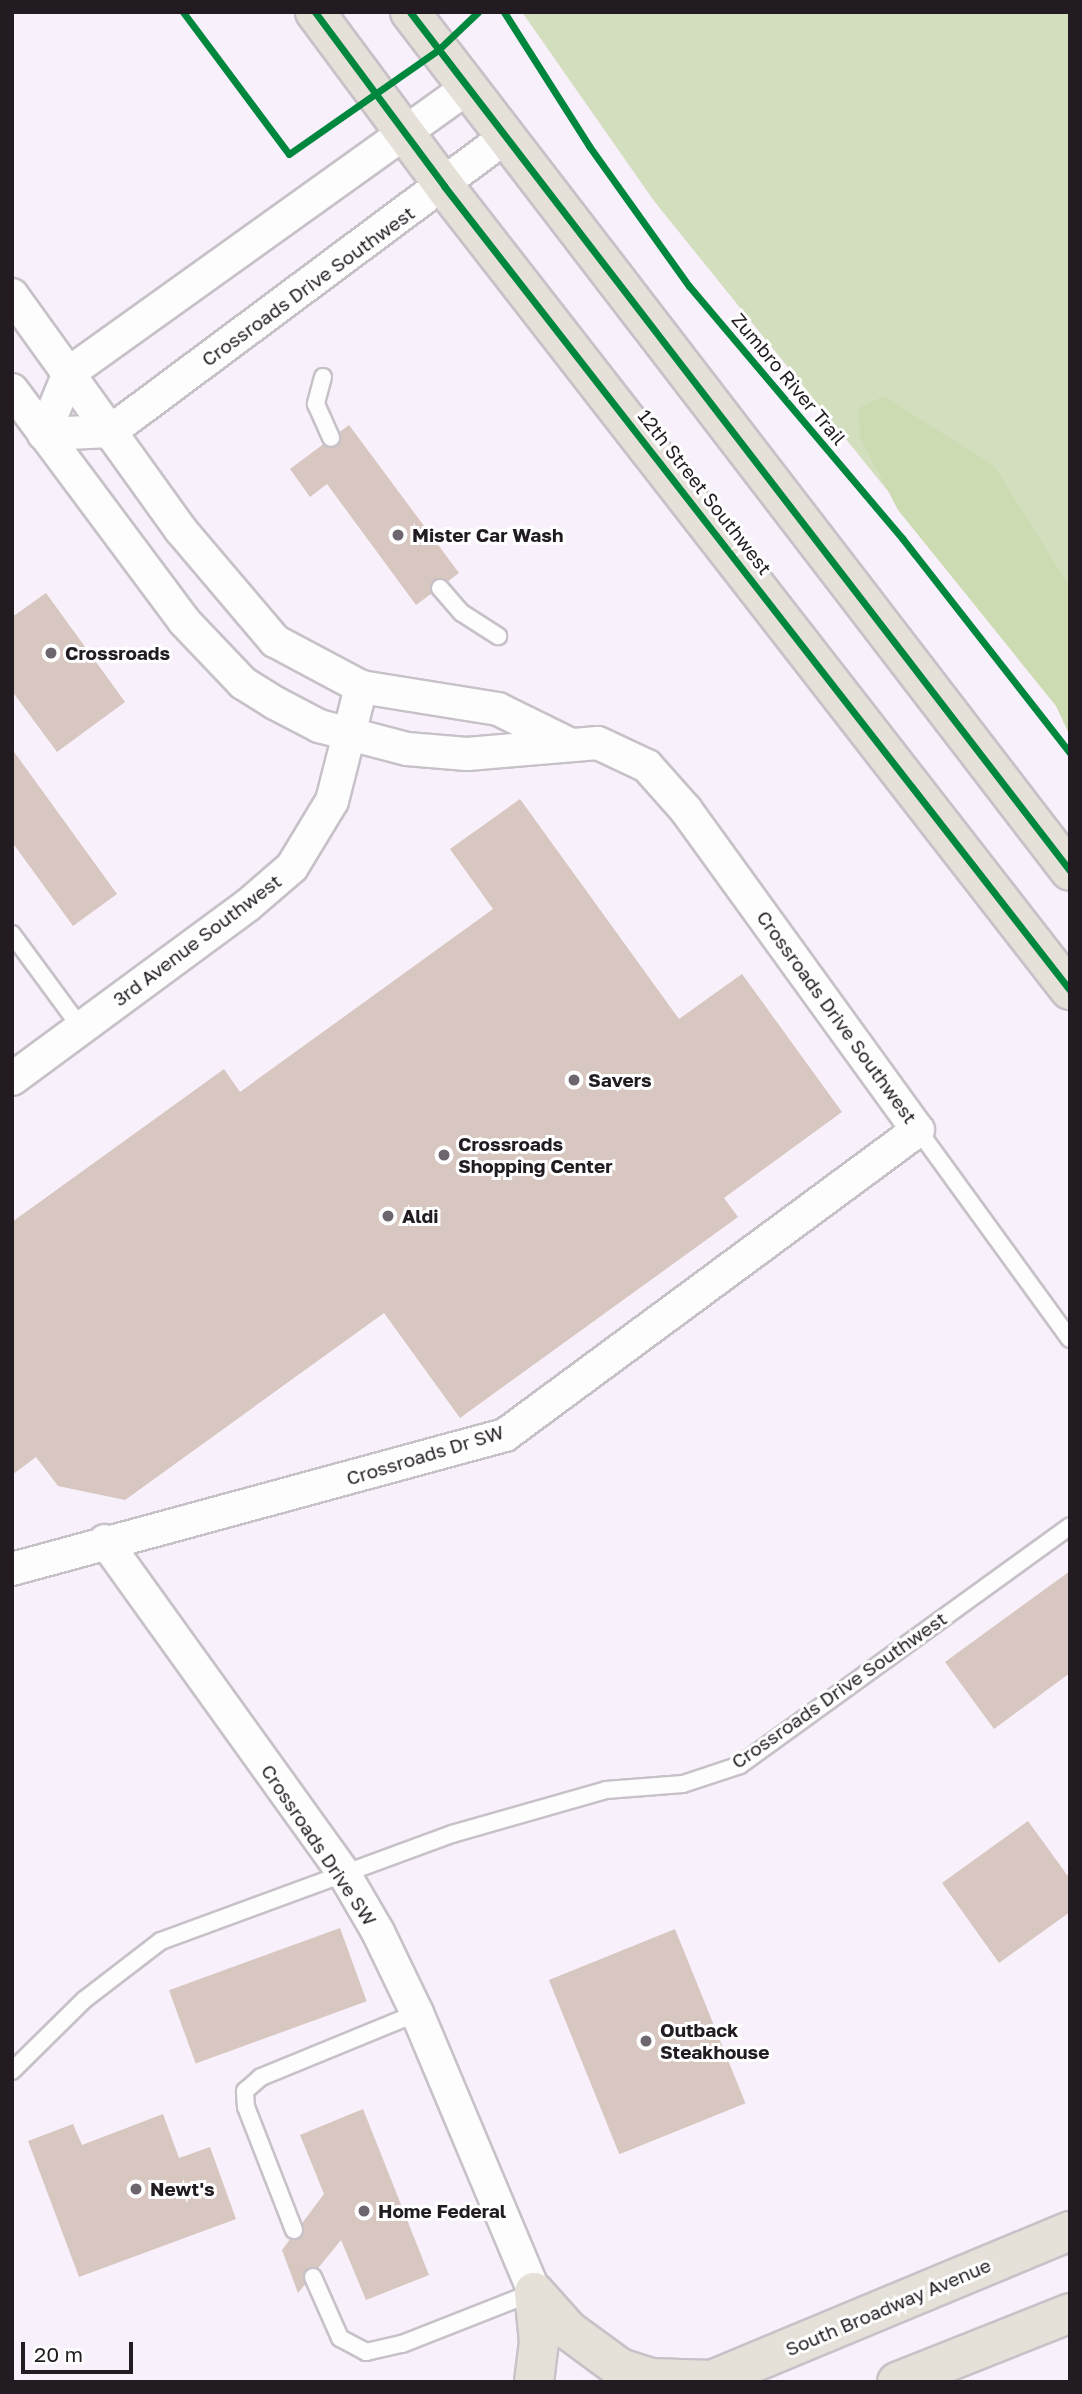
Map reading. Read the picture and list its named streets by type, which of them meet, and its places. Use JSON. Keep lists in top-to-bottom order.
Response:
{
  "streets": {
    "main road": ["12th Street Southwest", "South Broadway Avenue"],
    "street": [
      "Crossroads Drive Southwest",
      "3rd Avenue Southwest",
      "Crossroads Dr SW",
      "Crossroads Drive SW"
    ],
    "cycle path": ["Zumbro River Trail"]
  },
  "crossings": [
    ["Crossroads Drive Southwest", "12th Street Southwest"],
    ["Crossroads Drive Southwest", "3rd Avenue Southwest"],
    ["Crossroads Drive Southwest", "Crossroads Dr SW"],
    ["Crossroads Drive Southwest", "Crossroads Drive SW"],
    ["Crossroads Dr SW", "Crossroads Drive SW"]
  ],
  "places": [
    "Mister Car Wash",
    "Crossroads",
    "Savers",
    "Crossroads Shopping Center",
    "Aldi",
    "Outback Steakhouse",
    "Newt's",
    "Home Federal"
  ],
  "scale_bar": "20 m"
}
